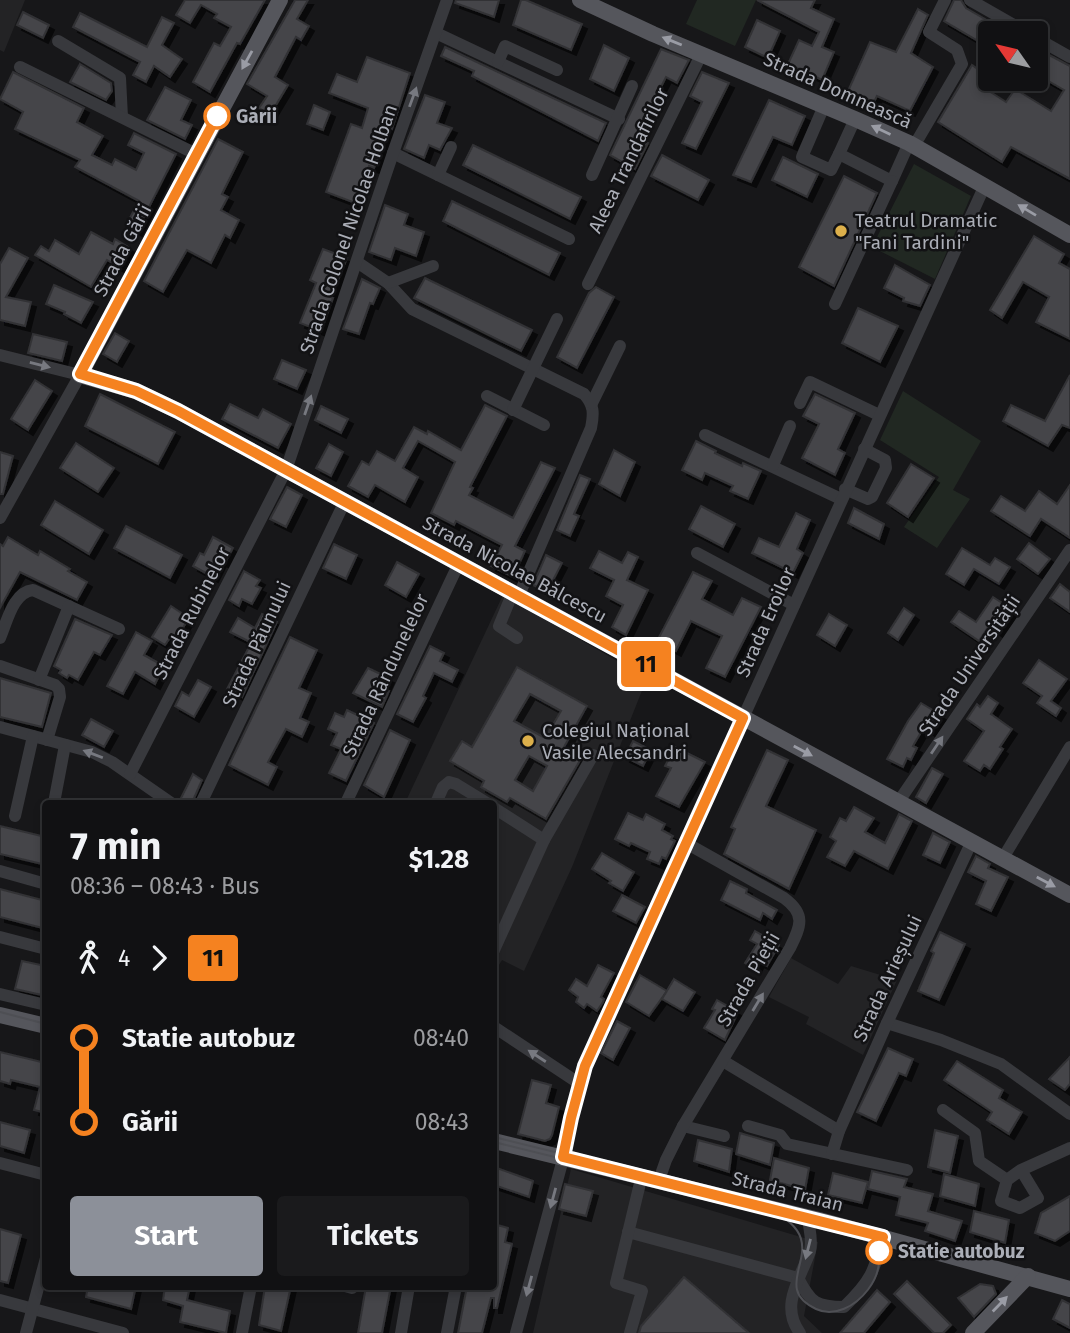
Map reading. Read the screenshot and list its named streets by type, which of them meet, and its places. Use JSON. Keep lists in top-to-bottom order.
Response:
{
  "streets": {
    "main road": [
      "Strada Domnească",
      "Strada Gării",
      "Strada Nicolae Bălcescu",
      "Strada Traian"
    ],
    "street": [
      "Aleea Trandafirilor",
      "Strada Colonel Nicolae Holban",
      "Strada Rubinelor",
      "Strada Eroilor",
      "Strada Păunului",
      "Strada Universității",
      "Strada Rândunelelor",
      "Strada Arieșului",
      "Strada Pieții"
    ]
  },
  "crossings": [
    ["Strada Domnească", "Aleea Trandafirilor"],
    ["Strada Domnească", "Strada Eroilor"],
    ["Strada Colonel Nicolae Holban", "Strada Nicolae Bălcescu"],
    ["Strada Colonel Nicolae Holban", "Strada Rubinelor"],
    ["Strada Gării", "Strada Nicolae Bălcescu"],
    ["Strada Nicolae Bălcescu", "Strada Rubinelor"],
    ["Strada Nicolae Bălcescu", "Strada Eroilor"],
    ["Strada Nicolae Bălcescu", "Strada Păunului"],
    ["Strada Nicolae Bălcescu", "Strada Universității"],
    ["Strada Nicolae Bălcescu", "Strada Rândunelelor"],
    ["Strada Nicolae Bălcescu", "Strada Arieșului"],
    ["Strada Eroilor", "Strada Pieții"],
    ["Strada Eroilor", "Strada Traian"],
    ["Strada Pieții", "Strada Traian"]
  ],
  "one_way": ["Strada Domnească", "Strada Colonel Nicolae Holban", "Strada Universității"],
  "places": [
    "Gării",
    "Teatrul Dramatic \"Fani Tardini\"",
    "Colegiul Național Vasile Alecsandri",
    "Statie autobuz"
  ],
  "lines": ["bus line 11"],
  "north": "top left",
  "page": {
    "on_map": "11",
    "heading": ["7 min", "08:36 – 08:43 · Bus", "$1.28"],
    "legs": ["4", "11"],
    "list": [
      {
        "name": "Statie autobuz",
        "value": "08:40"
      },
      {
        "name": "Gării",
        "value": "08:43"
      }
    ],
    "buttons": ["Start", "Tickets"]
  }
}
